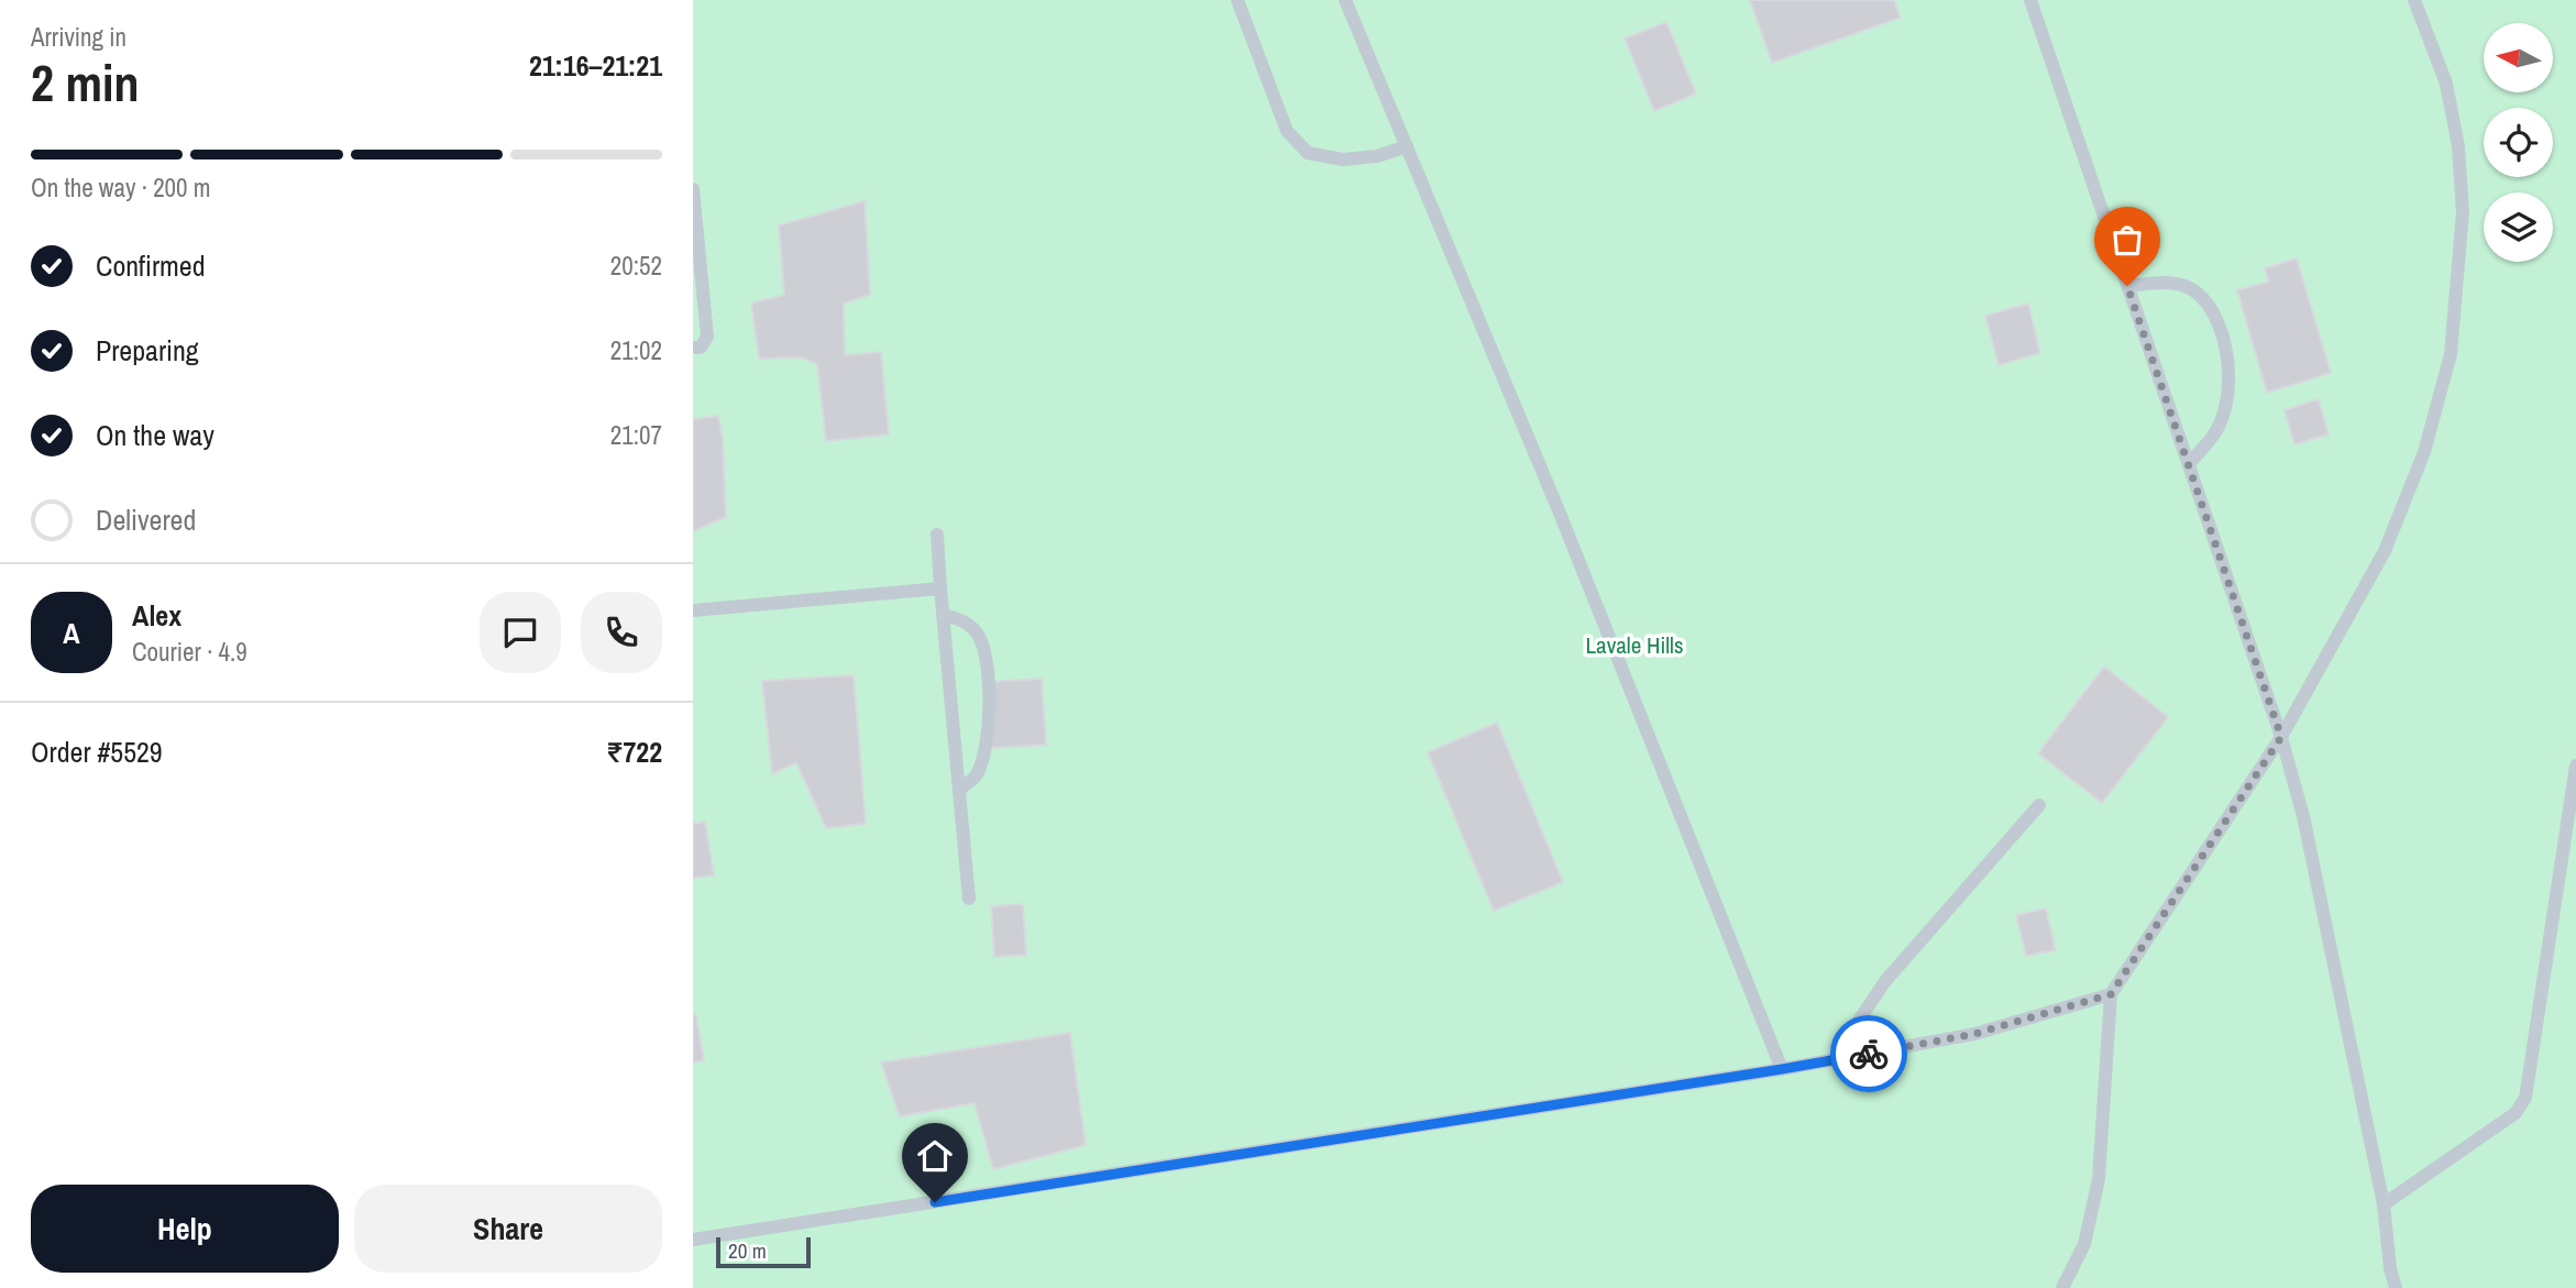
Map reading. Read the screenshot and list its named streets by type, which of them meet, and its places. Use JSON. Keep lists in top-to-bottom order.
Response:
{
  "parks": ["Lavale Hills"],
  "scale_bar": "20 m",
  "north": "left",
  "page": {
    "heading": ["2 min", "Arriving in", "21:16–21:21"],
    "panel": [
      "Alex",
      "Courier · 4.9",
      "Order #5529",
      "₹722"
    ],
    "bar": "On the way · 200 m",
    "list": [
      ["Confirmed", "20:52"],
      ["Preparing", "21:02"],
      ["On the way", "21:07"],
      "Delivered"
    ],
    "round": "A",
    "buttons": ["Help", "Share"],
    "scale": "20 m"
  }
}
